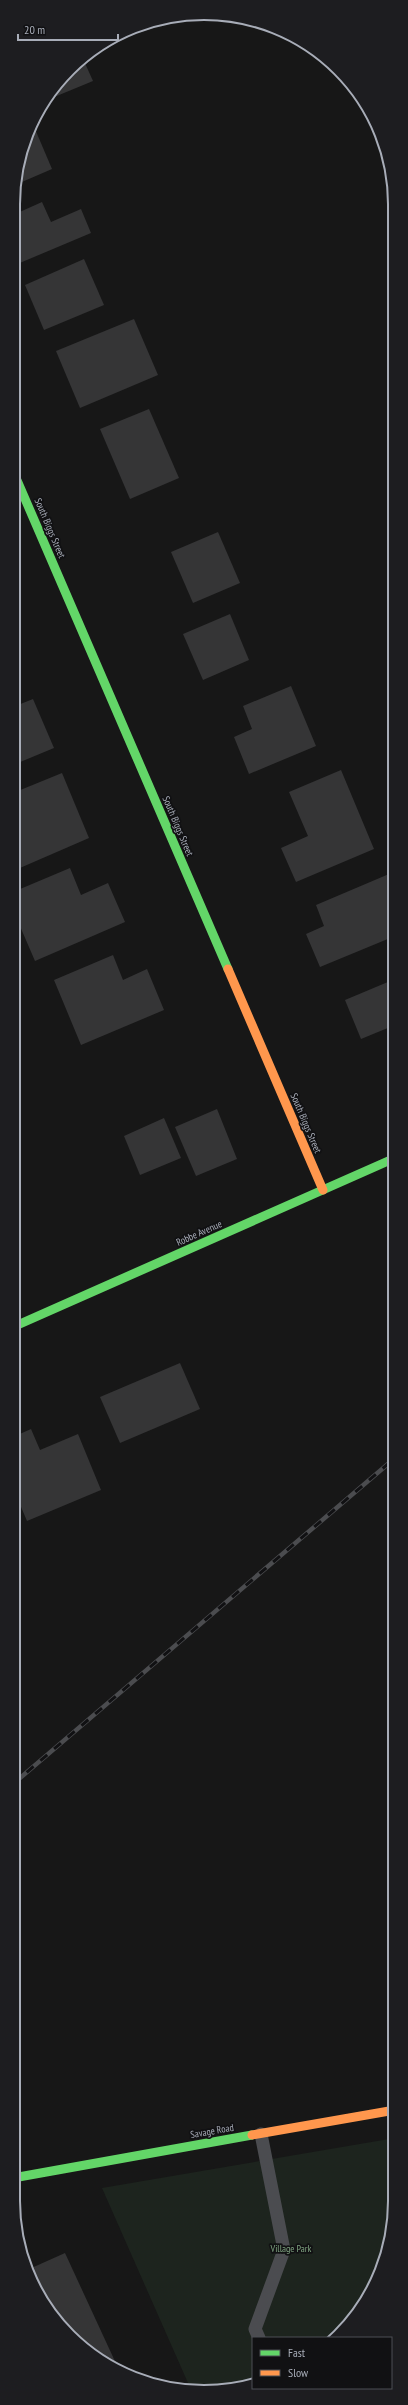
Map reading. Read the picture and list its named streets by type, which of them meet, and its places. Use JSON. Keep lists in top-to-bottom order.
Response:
{
  "streets": {
    "street": ["South Biggs Street", "Robbe Avenue", "Savage Road"]
  },
  "crossings": [
    ["South Biggs Street", "Robbe Avenue"]
  ],
  "parks": ["Village Park"],
  "legend": ["Fast", "Slow"],
  "scale_bar": "20 m"
}
